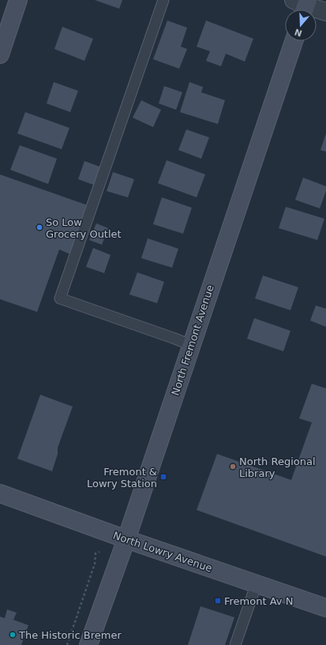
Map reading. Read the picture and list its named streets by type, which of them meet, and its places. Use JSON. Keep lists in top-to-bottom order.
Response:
{
  "streets": {
    "street": ["North Fremont Avenue", "North Lowry Avenue"]
  },
  "crossings": [
    ["North Fremont Avenue", "North Lowry Avenue"]
  ],
  "places": {
    "other": ["So Low Grocery Outlet", "North Regional Library", "The Historic Bremer"],
    "transit": ["Fremont & Lowry Station", "Fremont Av N"]
  },
  "north": "bottom"
}
